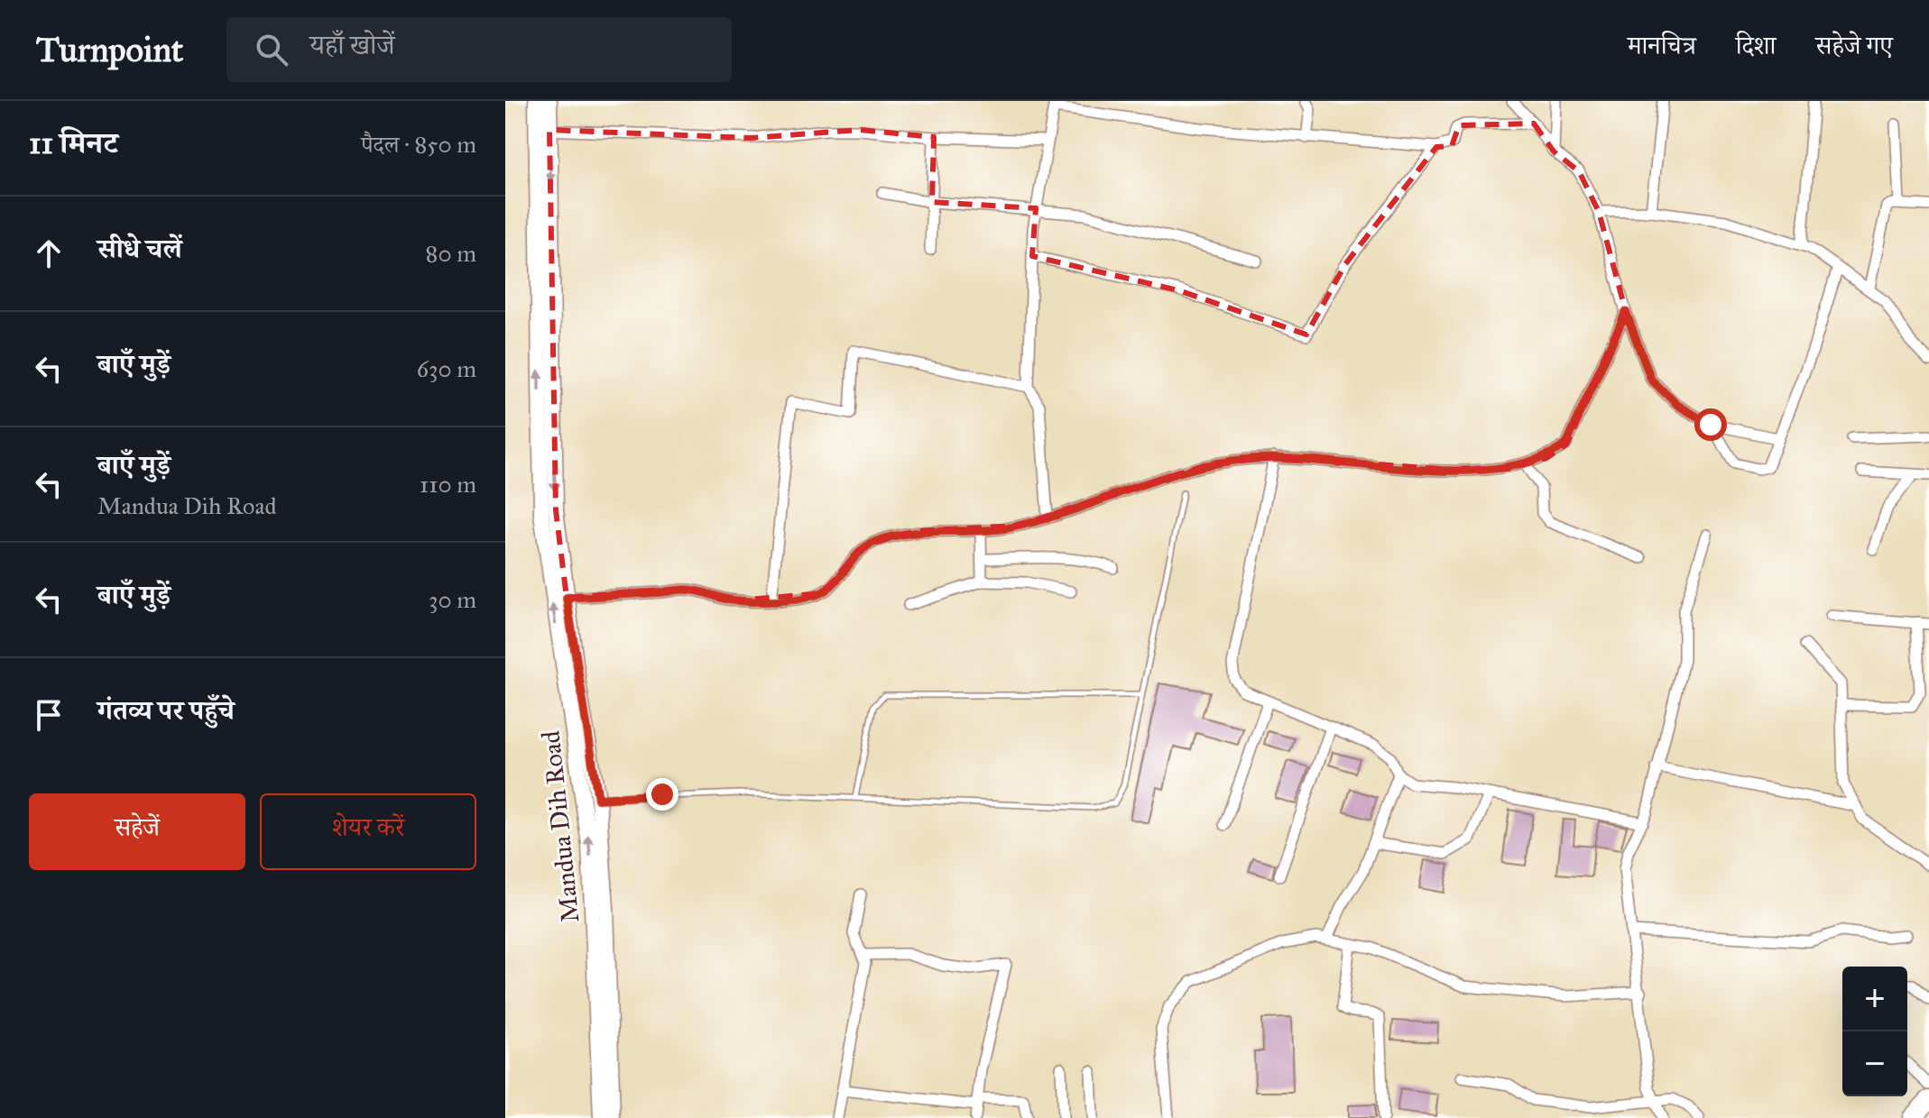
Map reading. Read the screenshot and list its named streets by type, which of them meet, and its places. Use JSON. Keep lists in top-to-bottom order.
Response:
{
  "streets": {
    "main road": ["Mandua Dih Road"]
  },
  "page": {
    "header": "Turnpoint",
    "search": "यहाँ खोजें",
    "nav": ["मानचित्र", "दिशा", "सहेजे गए"],
    "heading": ["11 मिनट", "पैदल · 850 m"],
    "list": [
      ["सीधे चलें", "80 m"],
      ["बाएँ मुड़ें", "630 m"],
      ["बाएँ मुड़ें", "Mandua Dih Road", "110 m"],
      ["बाएँ मुड़ें", "30 m"],
      "गंतव्य पर पहुँचे"
    ],
    "buttons": ["सहेजें", "शेयर करें"],
    "map_buttons": ["+", "−"]
  }
}
